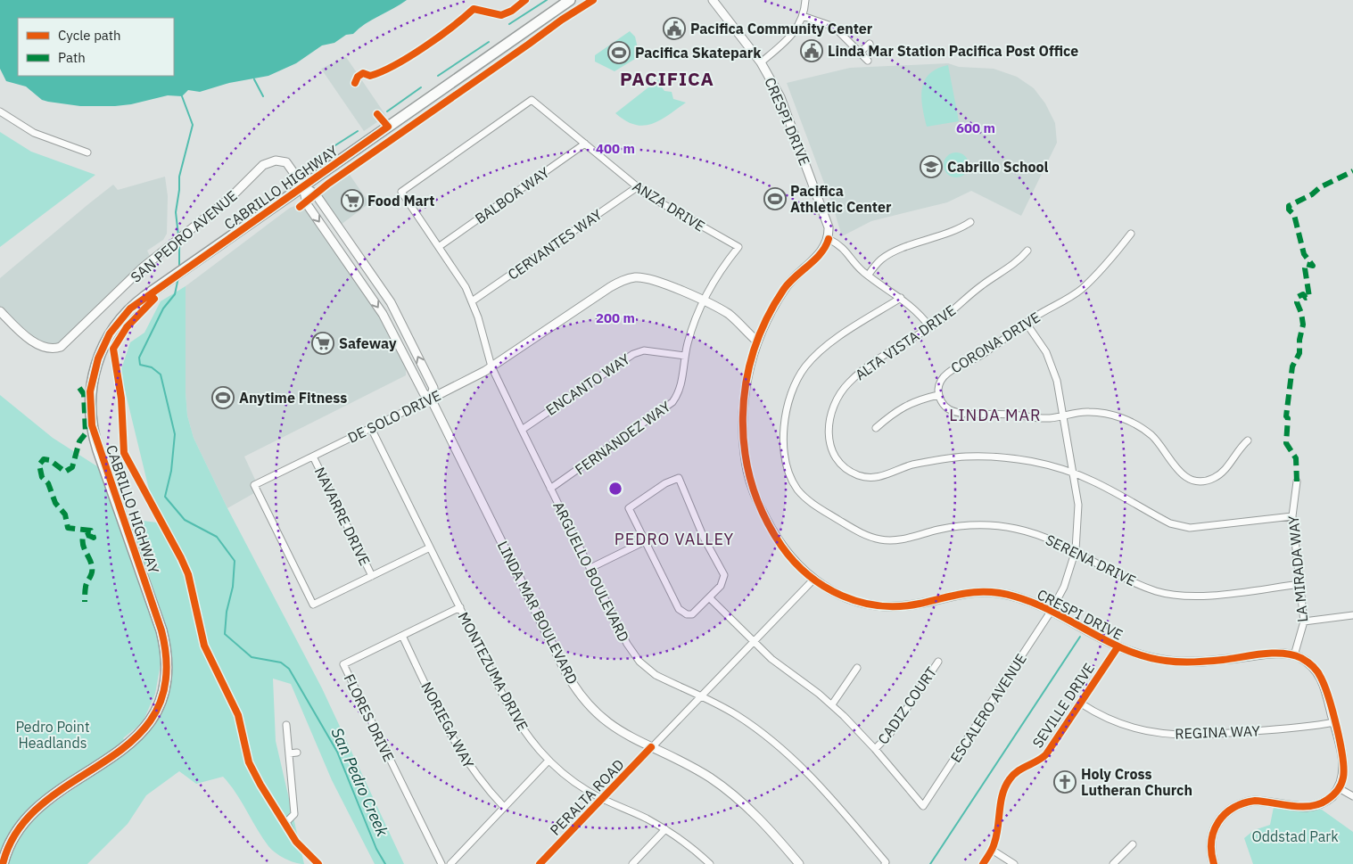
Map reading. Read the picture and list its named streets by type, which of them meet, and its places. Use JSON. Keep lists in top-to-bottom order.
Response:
{
  "streets": {
    "highway": ["CABRILLO HIGHWAY"],
    "street": [
      "CRESPI DRIVE",
      "BALBOA WAY",
      "ANZA DRIVE",
      "SAN PEDRO AVENUE",
      "CERVANTES WAY",
      "ALTA VISTA DRIVE",
      "CORONA DRIVE",
      "ENCANTO WAY",
      "DE SOLO DRIVE",
      "FERNANDEZ WAY",
      "NAVARRE DRIVE",
      "SERENA DRIVE",
      "LA MIRADA WAY",
      "ARGUELLO BOULEVARD",
      "LINDA MAR BOULEVARD",
      "MONTEZUMA DRIVE",
      "CADIZ COURT",
      "SEVILLE DRIVE",
      "ESCALERO AVENUE",
      "FLORES DRIVE",
      "NORIEGA WAY",
      "REGINA WAY",
      "PERALTA ROAD"
    ]
  },
  "crossings": [
    ["CRESPI DRIVE", "DE SOLO DRIVE"],
    ["CRESPI DRIVE", "LA MIRADA WAY"],
    ["CRESPI DRIVE", "SEVILLE DRIVE"],
    ["CRESPI DRIVE", "ESCALERO AVENUE"],
    ["CRESPI DRIVE", "REGINA WAY"],
    ["CRESPI DRIVE", "PERALTA ROAD"],
    ["CABRILLO HIGHWAY", "SAN PEDRO AVENUE"],
    ["CABRILLO HIGHWAY", "LINDA MAR BOULEVARD"],
    ["BALBOA WAY", "ANZA DRIVE"],
    ["BALBOA WAY", "ARGUELLO BOULEVARD"],
    ["ANZA DRIVE", "CERVANTES WAY"],
    ["ANZA DRIVE", "DE SOLO DRIVE"],
    ["ANZA DRIVE", "FERNANDEZ WAY"],
    ["ANZA DRIVE", "ARGUELLO BOULEVARD"],
    ["SAN PEDRO AVENUE", "LINDA MAR BOULEVARD"],
    ["CERVANTES WAY", "ARGUELLO BOULEVARD"],
    ["ALTA VISTA DRIVE", "LA MIRADA WAY"],
    ["ALTA VISTA DRIVE", "ESCALERO AVENUE"],
    ["CORONA DRIVE", "ESCALERO AVENUE"],
    ["ENCANTO WAY", "FERNANDEZ WAY"],
    ["ENCANTO WAY", "ARGUELLO BOULEVARD"],
    ["DE SOLO DRIVE", "FERNANDEZ WAY"],
    ["DE SOLO DRIVE", "NAVARRE DRIVE"],
    ["DE SOLO DRIVE", "ARGUELLO BOULEVARD"],
    ["DE SOLO DRIVE", "LINDA MAR BOULEVARD"],
    ["DE SOLO DRIVE", "MONTEZUMA DRIVE"],
    ["FERNANDEZ WAY", "ARGUELLO BOULEVARD"],
    ["SERENA DRIVE", "LA MIRADA WAY"],
    ["SERENA DRIVE", "ESCALERO AVENUE"],
    ["ARGUELLO BOULEVARD", "PERALTA ROAD"],
    ["LINDA MAR BOULEVARD", "PERALTA ROAD"],
    ["MONTEZUMA DRIVE", "FLORES DRIVE"],
    ["MONTEZUMA DRIVE", "PERALTA ROAD"],
    ["CADIZ COURT", "ESCALERO AVENUE"],
    ["SEVILLE DRIVE", "REGINA WAY"],
    ["ESCALERO AVENUE", "PERALTA ROAD"],
    ["FLORES DRIVE", "NORIEGA WAY"]
  ],
  "districts": ["PACIFICA", "LINDA MAR", "PEDRO VALLEY"],
  "water": ["San Pedro Creek"],
  "parks": ["Pedro Point Headlands", "Oddstad Park"],
  "places": {
    "public building": ["Pacifica Community Center", "Linda Mar Station Pacifica Post Office"],
    "sports": ["Pacifica Skatepark", "Pacifica Athletic Center", "Anytime Fitness"],
    "school or university": ["Cabrillo School"],
    "supermarket": ["Food Mart", "Safeway"],
    "church": ["Holy Cross Lutheran Church"]
  },
  "legend": ["Cycle path", "Path"],
  "rings": ["600 m", "400 m", "200 m"]
}
